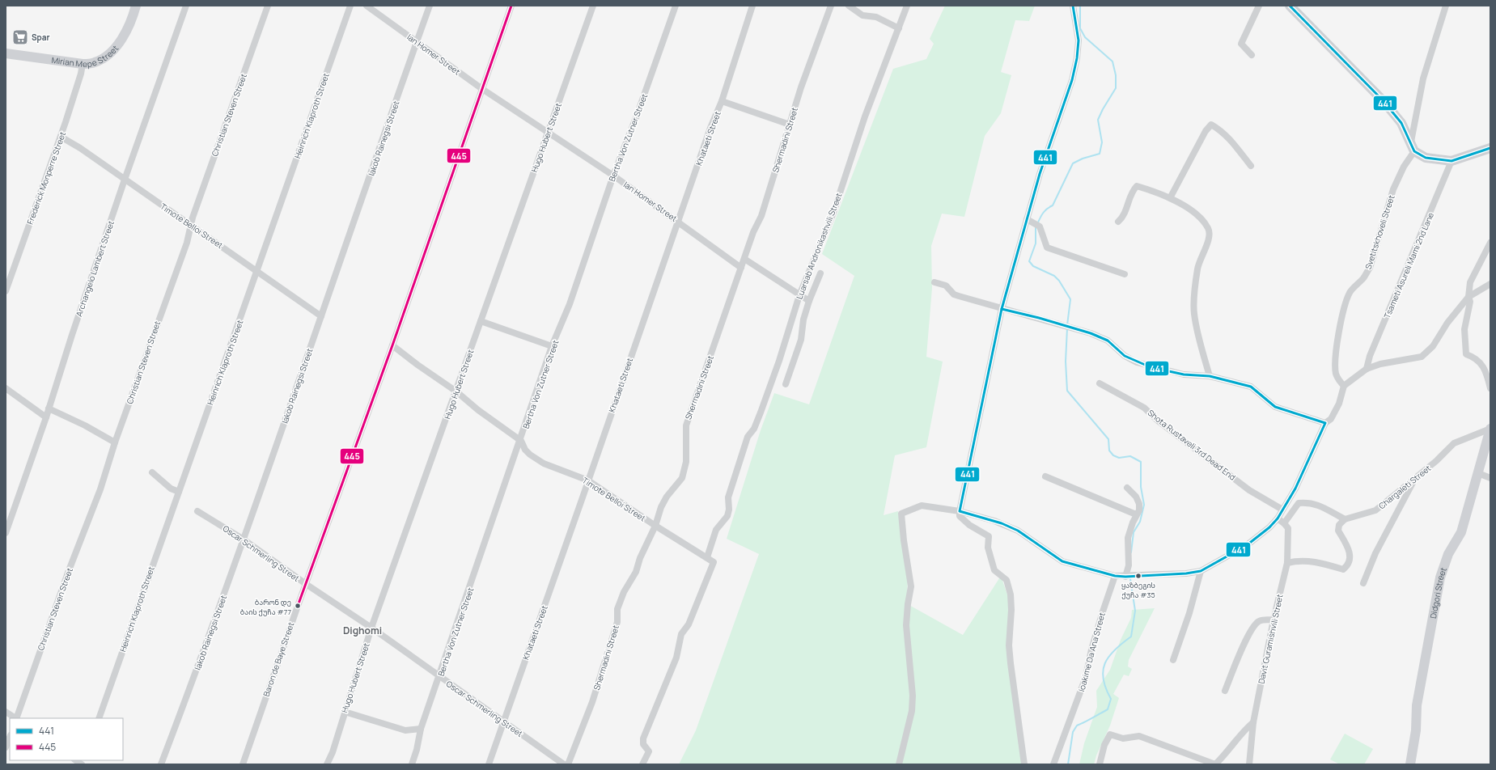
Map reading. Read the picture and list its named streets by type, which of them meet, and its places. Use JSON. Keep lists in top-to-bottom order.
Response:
{
  "streets": {
    "street": [
      "Mirian Mepe Street",
      "Ian Homer Street",
      "Christian Steven Street",
      "Heinrich Klaproth Street",
      "Hugo Hubert Street",
      "Bertha Von Zutner Street",
      "Iakob Rainegsi Street",
      "Khataeti Street",
      "Shermadini Street",
      "Frederick Monperre Street",
      "Timote Belloi Street",
      "Svetitskhoveli Street",
      "Luarsab Andronikashvili Street",
      "Tsameti Asureli Mami 2nd Lane",
      "Archangelo Lambert Street",
      "Shota Rustaveli 3rd Dead End",
      "Chargaleti Street",
      "Oscar Schmerling Street",
      "Didgori Street",
      "Davit Guramishvili Street",
      "Ioakime Da Ana Street",
      "Baron de Baye Street"
    ]
  },
  "crossings": [
    ["Mirian Mepe Street", "Frederick Monperre Street"],
    ["Ian Homer Street", "Hugo Hubert Street"],
    ["Ian Homer Street", "Bertha Von Zutner Street"],
    ["Ian Homer Street", "Iakob Rainegsi Street"],
    ["Ian Homer Street", "Khataeti Street"],
    ["Ian Homer Street", "Shermadini Street"],
    ["Ian Homer Street", "Baron de Baye Street"],
    ["Christian Steven Street", "Timote Belloi Street"],
    ["Heinrich Klaproth Street", "Timote Belloi Street"],
    ["Hugo Hubert Street", "Timote Belloi Street"],
    ["Hugo Hubert Street", "Oscar Schmerling Street"],
    ["Bertha Von Zutner Street", "Timote Belloi Street"],
    ["Bertha Von Zutner Street", "Oscar Schmerling Street"],
    ["Iakob Rainegsi Street", "Timote Belloi Street"],
    ["Iakob Rainegsi Street", "Oscar Schmerling Street"],
    ["Khataeti Street", "Timote Belloi Street"],
    ["Khataeti Street", "Oscar Schmerling Street"],
    ["Shermadini Street", "Timote Belloi Street"],
    ["Frederick Monperre Street", "Timote Belloi Street"],
    ["Timote Belloi Street", "Luarsab Andronikashvili Street"],
    ["Timote Belloi Street", "Archangelo Lambert Street"],
    ["Timote Belloi Street", "Baron de Baye Street"],
    ["Chargaleti Street", "Didgori Street"],
    ["Oscar Schmerling Street", "Baron de Baye Street"]
  ],
  "districts": ["Dighomi"],
  "places": {
    "supermarket": ["Spar"],
    "other": ["ყაზბეგის ქუჩა #35", "ბარონ დე ბაის ქუჩა #77"]
  },
  "lines": ["transit line 441", "transit line 445"],
  "legend": ["441", "445"]
}
